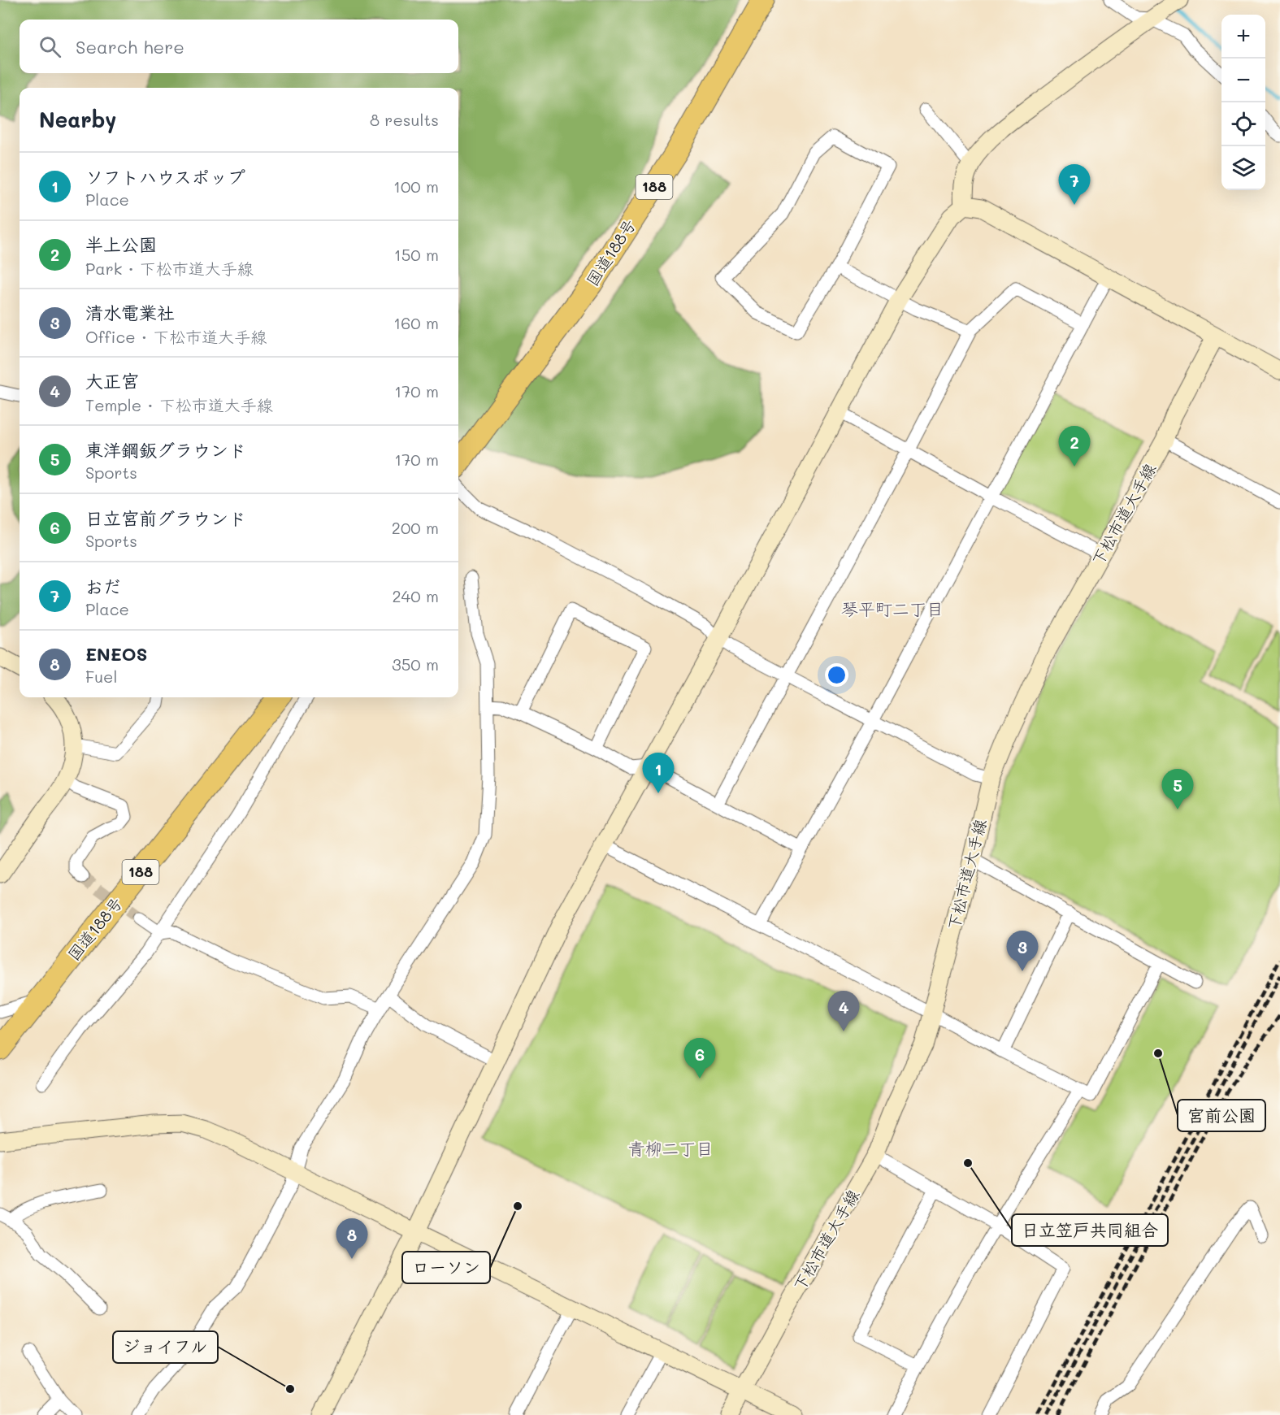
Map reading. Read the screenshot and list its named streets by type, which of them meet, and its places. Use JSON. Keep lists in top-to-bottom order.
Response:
{
  "streets": {
    "highway": ["188", "国道188号"],
    "street": ["下松市道大手線"]
  },
  "districts": ["琴平町二丁目", "青柳二丁目"],
  "places": [
    "宮前公園",
    "日立笠戸共同組合",
    "ローソン",
    "ジョイフル"
  ],
  "page": {
    "map_buttons": ["+", "−"],
    "search": "Search here",
    "heading": ["Nearby", "8 results"],
    "list": [
      {
        "mark": "1",
        "name": "ソフトハウスポップ",
        "note": "Place",
        "value": "100 m"
      },
      {
        "mark": "2",
        "name": "半上公園",
        "note": "Park · 下松市道大手線",
        "value": "150 m"
      },
      {
        "mark": "3",
        "name": "清水電業社",
        "note": "Office · 下松市道大手線",
        "value": "160 m"
      },
      {
        "mark": "4",
        "name": "大正宮",
        "note": "Temple · 下松市道大手線",
        "value": "170 m"
      },
      {
        "mark": "5",
        "name": "東洋鋼鈑グラウンド",
        "note": "Sports",
        "value": "170 m"
      },
      {
        "mark": "6",
        "name": "日立宮前グラウンド",
        "note": "Sports",
        "value": "200 m"
      },
      {
        "mark": "7",
        "name": "おだ",
        "note": "Place",
        "value": "240 m"
      },
      {
        "mark": "8",
        "name": "ENEOS",
        "note": "Fuel",
        "value": "350 m"
      }
    ],
    "pins": [
      "7",
      "2",
      "1",
      "5",
      "3",
      "4",
      "6",
      "8"
    ]
  }
}
